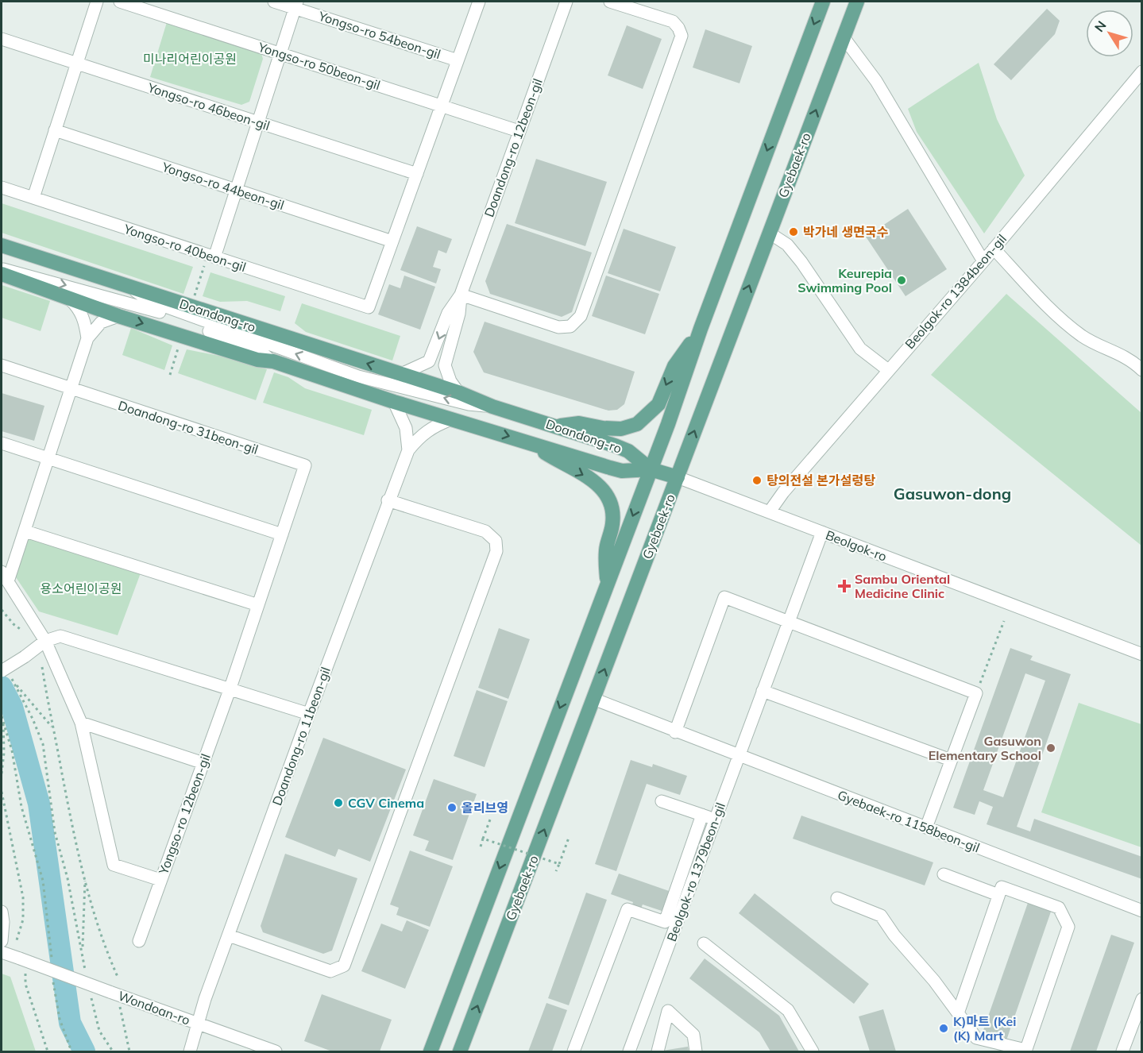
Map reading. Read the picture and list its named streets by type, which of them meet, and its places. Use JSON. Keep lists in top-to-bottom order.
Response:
{
  "streets": {
    "main road": ["Gyebaek-ro", "Doandong-ro"],
    "street": [
      "Yongso-ro 54beon-gil",
      "Yongso-ro 50beon-gil",
      "Yongso-ro 46beon-gil",
      "Doandong-ro 12beon-gil",
      "Yongso-ro 44beon-gil",
      "Yongso-ro 40beon-gil",
      "Beolgok-ro 1384beon-gil",
      "Doandong-ro 31beon-gil",
      "Beolgok-ro",
      "Doandong-ro 11beon-gil",
      "Yongso-ro 12beon-gil",
      "Gyebaek-ro 1158beon-gil",
      "Beolgok-ro 1379beon-gil",
      "Wondoan-ro"
    ]
  },
  "crossings": [
    ["Yongso-ro 50beon-gil", "Doandong-ro 12beon-gil"],
    ["Gyebaek-ro", "Beolgok-ro"],
    ["Gyebaek-ro", "Gyebaek-ro 1158beon-gil"],
    ["Yongso-ro 44beon-gil", "Yongso-ro 40beon-gil"],
    ["Beolgok-ro 1384beon-gil", "Beolgok-ro"],
    ["Doandong-ro 31beon-gil", "Yongso-ro 12beon-gil"],
    ["Beolgok-ro", "Beolgok-ro 1379beon-gil"],
    ["Doandong-ro 11beon-gil", "Wondoan-ro"],
    ["Gyebaek-ro 1158beon-gil", "Beolgok-ro 1379beon-gil"]
  ],
  "districts": ["Gasuwon-dong"],
  "parks": ["미나리어린이공원", "용소어린이공원"],
  "places": {
    "other": [
      "박가네 생면국수",
      "Keurepia Swimming Pool",
      "탕의전설 본가설렁탕",
      "Gasuwon Elementary School",
      "CGV Cinema",
      "올리브영",
      "K)마트 (Kei (K) Mart"
    ],
    "health": ["Sambu Oriental Medicine Clinic"]
  },
  "north": "top left"
}
